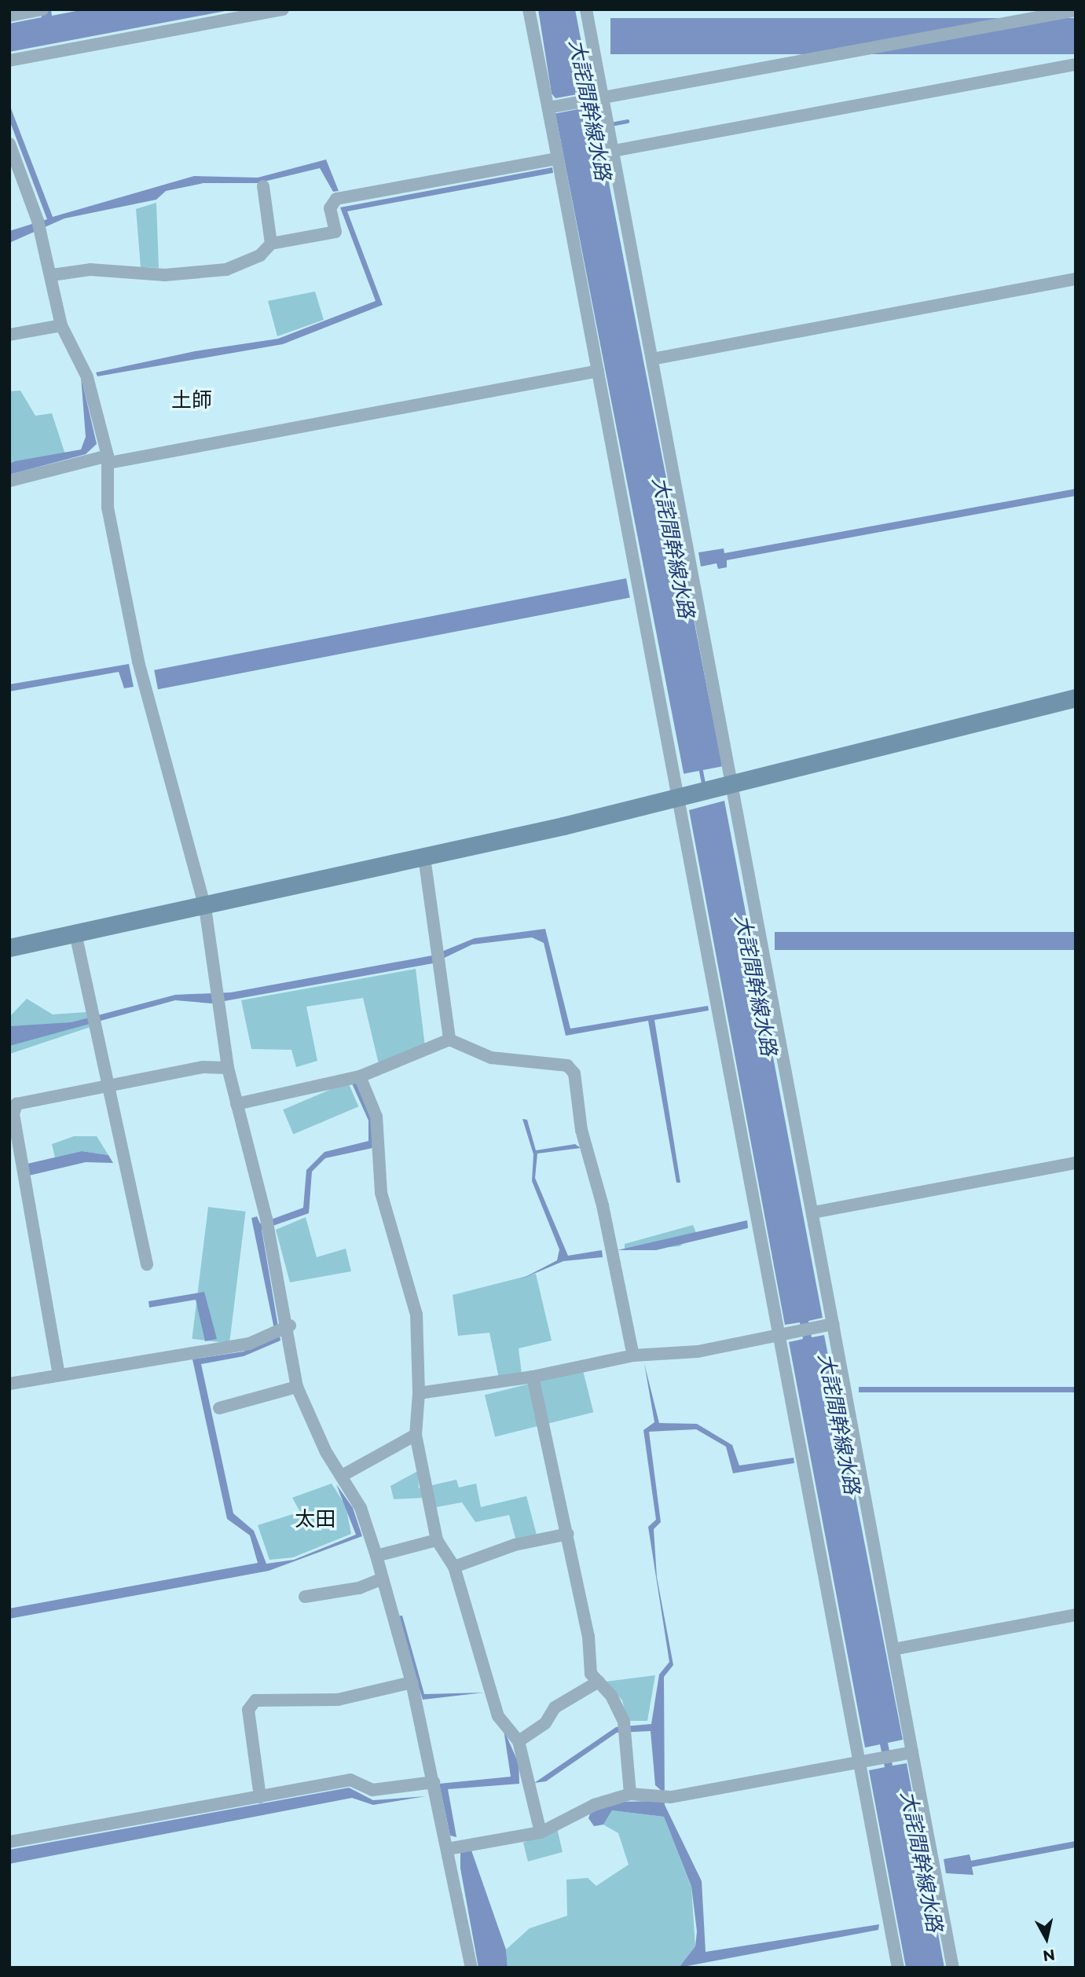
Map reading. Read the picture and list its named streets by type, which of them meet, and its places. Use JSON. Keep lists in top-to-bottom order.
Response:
{
  "districts": ["土師", "太田"],
  "water": ["大詫間幹線水路"],
  "north": "bottom"
}
